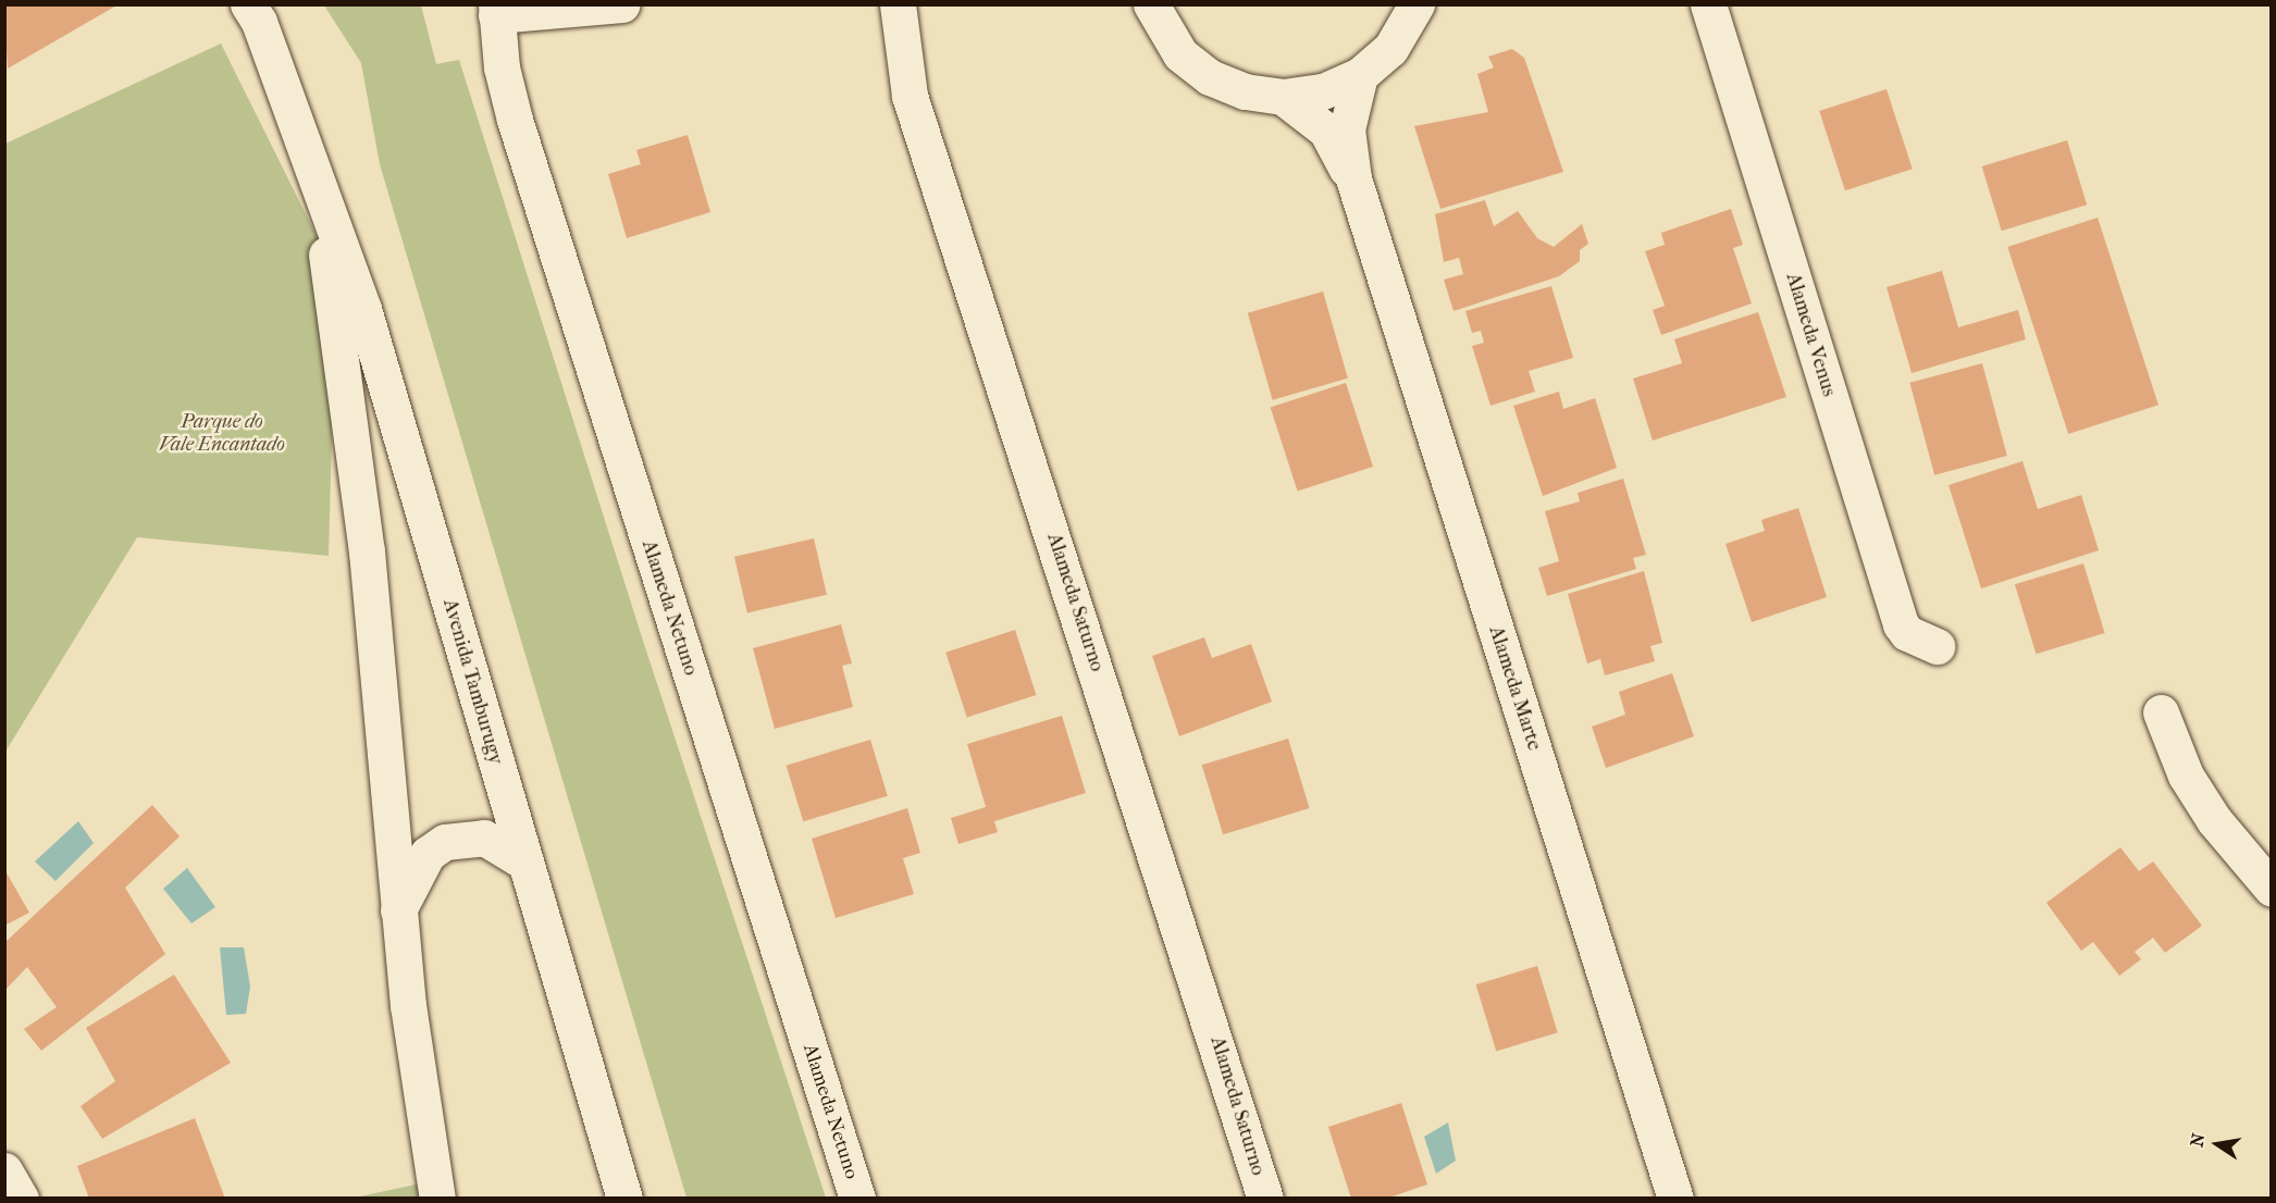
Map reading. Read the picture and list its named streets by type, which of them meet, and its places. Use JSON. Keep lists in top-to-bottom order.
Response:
{
  "streets": {
    "street": [
      "Alameda Venus",
      "Alameda Saturno",
      "Alameda Netuno",
      "Avenida Tamburugy",
      "Alameda Marte"
    ]
  },
  "parks": ["Parque do Vale Encantado"],
  "north": "left"
}
